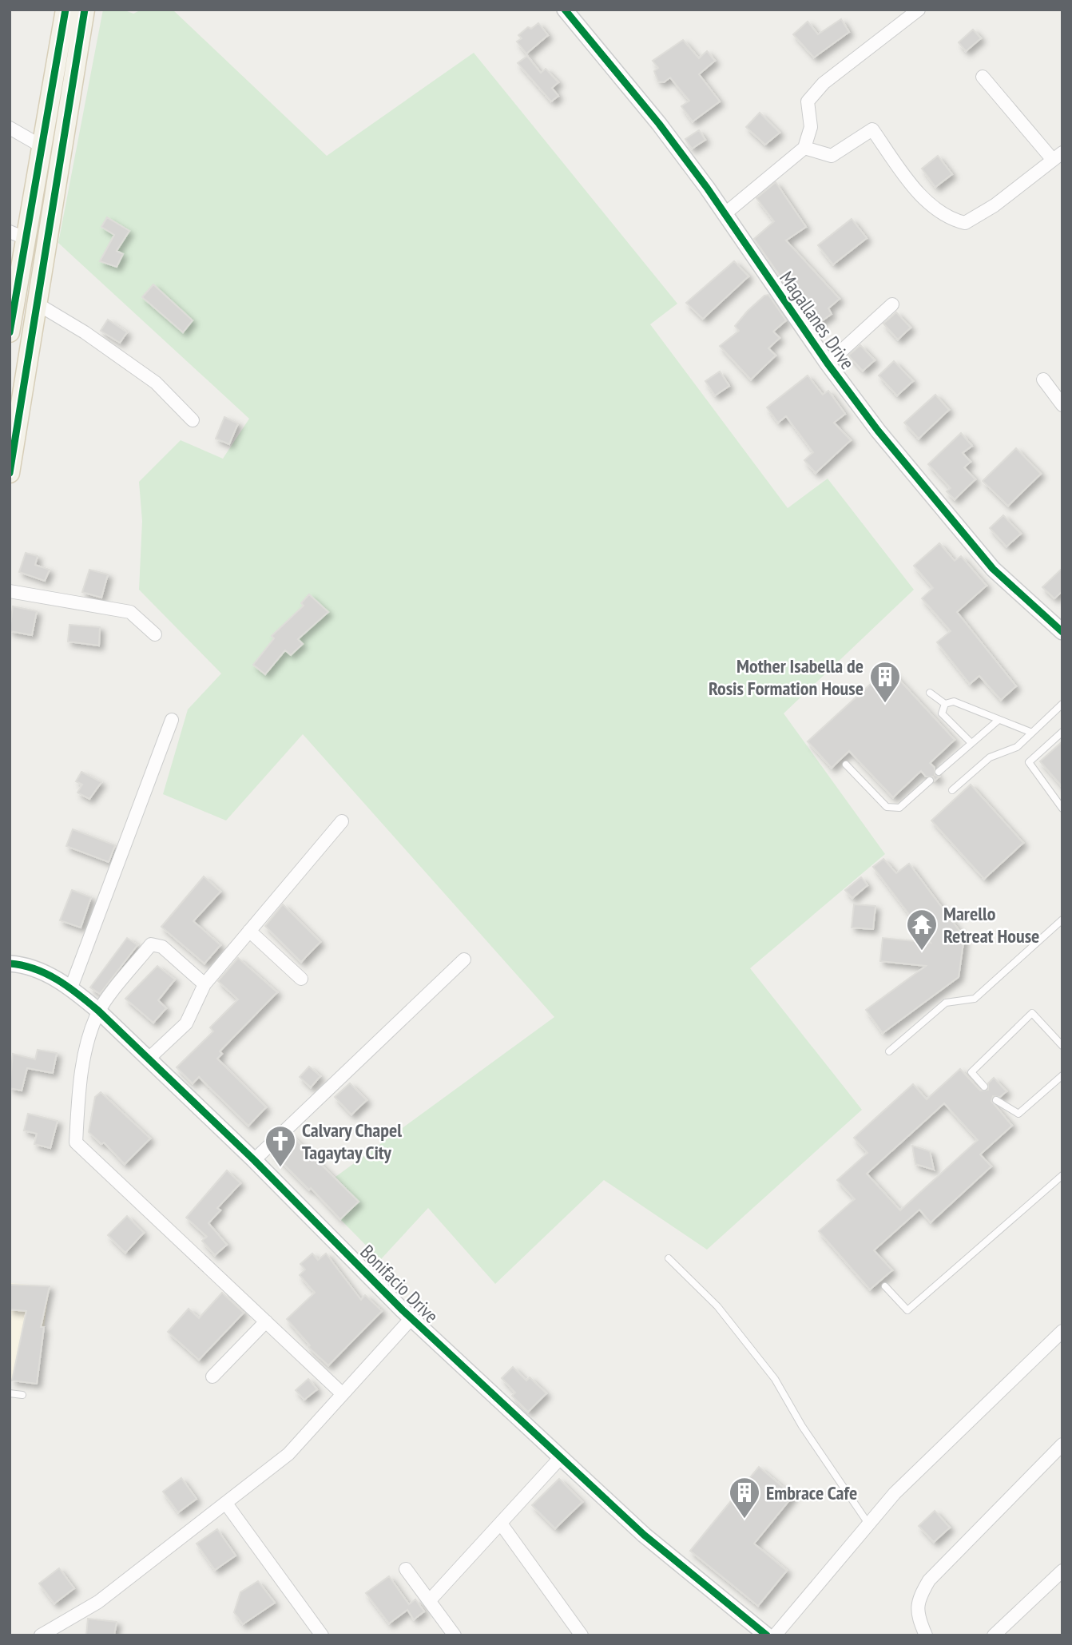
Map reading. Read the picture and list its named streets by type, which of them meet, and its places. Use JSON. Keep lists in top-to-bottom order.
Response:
{
  "streets": {
    "street": ["Magallanes Drive", "Bonifacio Drive"]
  },
  "places": {
    "building": ["Mother Isabella de Rosis Formation House", "Embrace Cafe"],
    "temple": ["Marello Retreat House"],
    "church": ["Calvary Chapel Tagaytay City"]
  }
}
